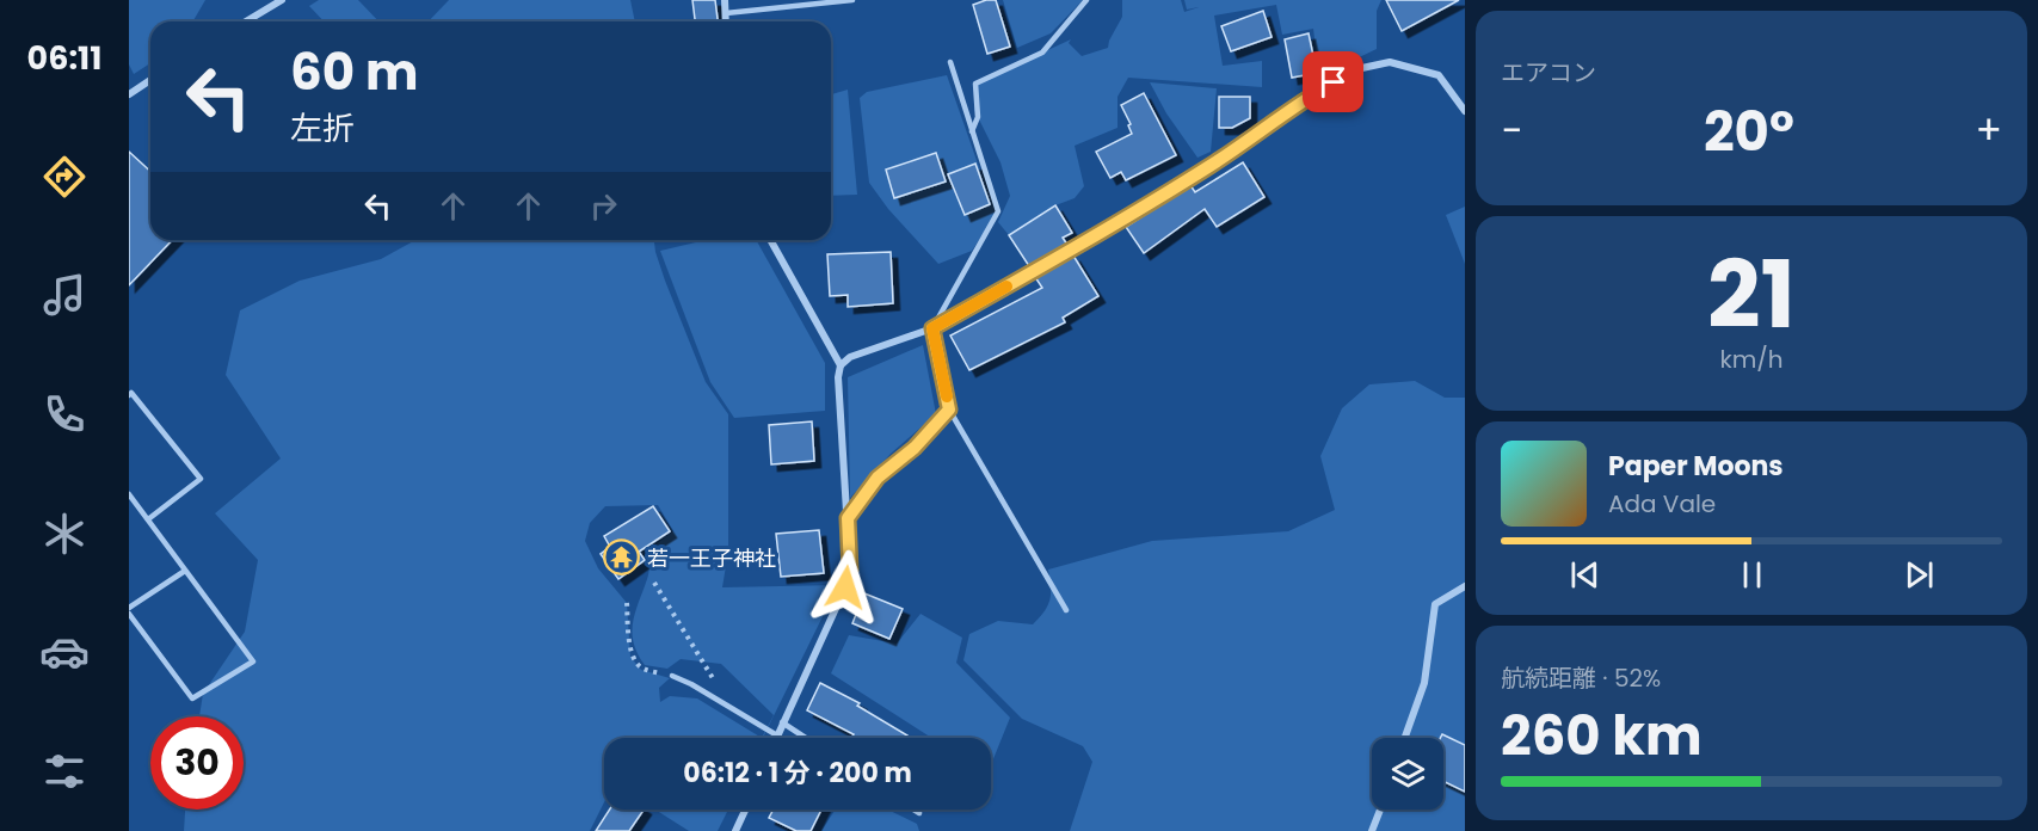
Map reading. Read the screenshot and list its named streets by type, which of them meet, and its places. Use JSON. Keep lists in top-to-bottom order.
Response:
{
  "places": {
    "temple": ["若一王子神社"]
  },
  "page": {
    "tabs": "06:11",
    "tile": [
      "エアコン",
      ["21", "km/h"],
      ["航続距離 · 52%", "260 km"]
    ],
    "turn": ["60 m", "左折"],
    "heat": ["−", "20°", "+"],
    "song": ["Paper Moons", "Ada Vale"],
    "limit": "30",
    "trip": "06:12 · 1 分 · 200 m"
  }
}
